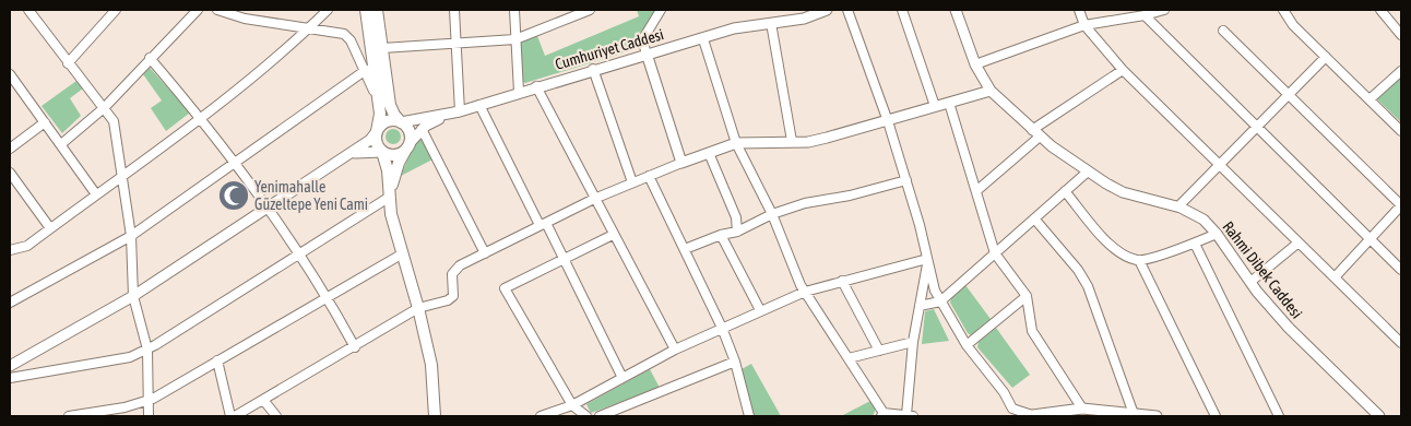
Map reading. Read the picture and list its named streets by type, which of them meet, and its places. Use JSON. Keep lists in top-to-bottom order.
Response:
{
  "streets": {
    "street": ["Cumhuriyet Caddesi", "Rahmi Dibek Caddesi"]
  },
  "places": {
    "mosque": ["Yenimahalle Güzeltepe Yeni Cami"]
  }
}
